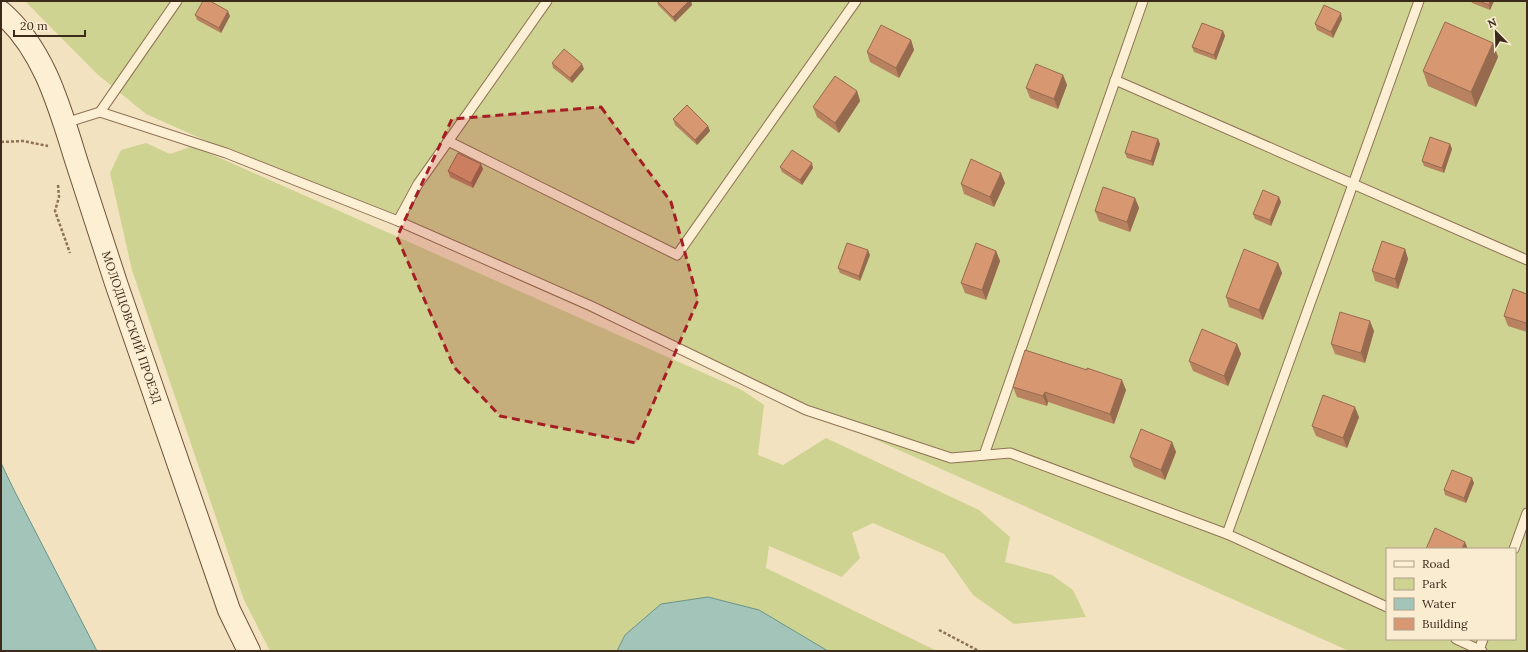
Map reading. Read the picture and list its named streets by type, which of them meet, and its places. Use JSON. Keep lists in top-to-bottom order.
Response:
{
  "streets": {
    "street": ["МОЛОДЦОВСКИЙ ПРОЕЗД"]
  },
  "legend": [
    "Road",
    "Park",
    "Water",
    "Building"
  ],
  "scale_bar": "20 m",
  "north": "top left"
}
